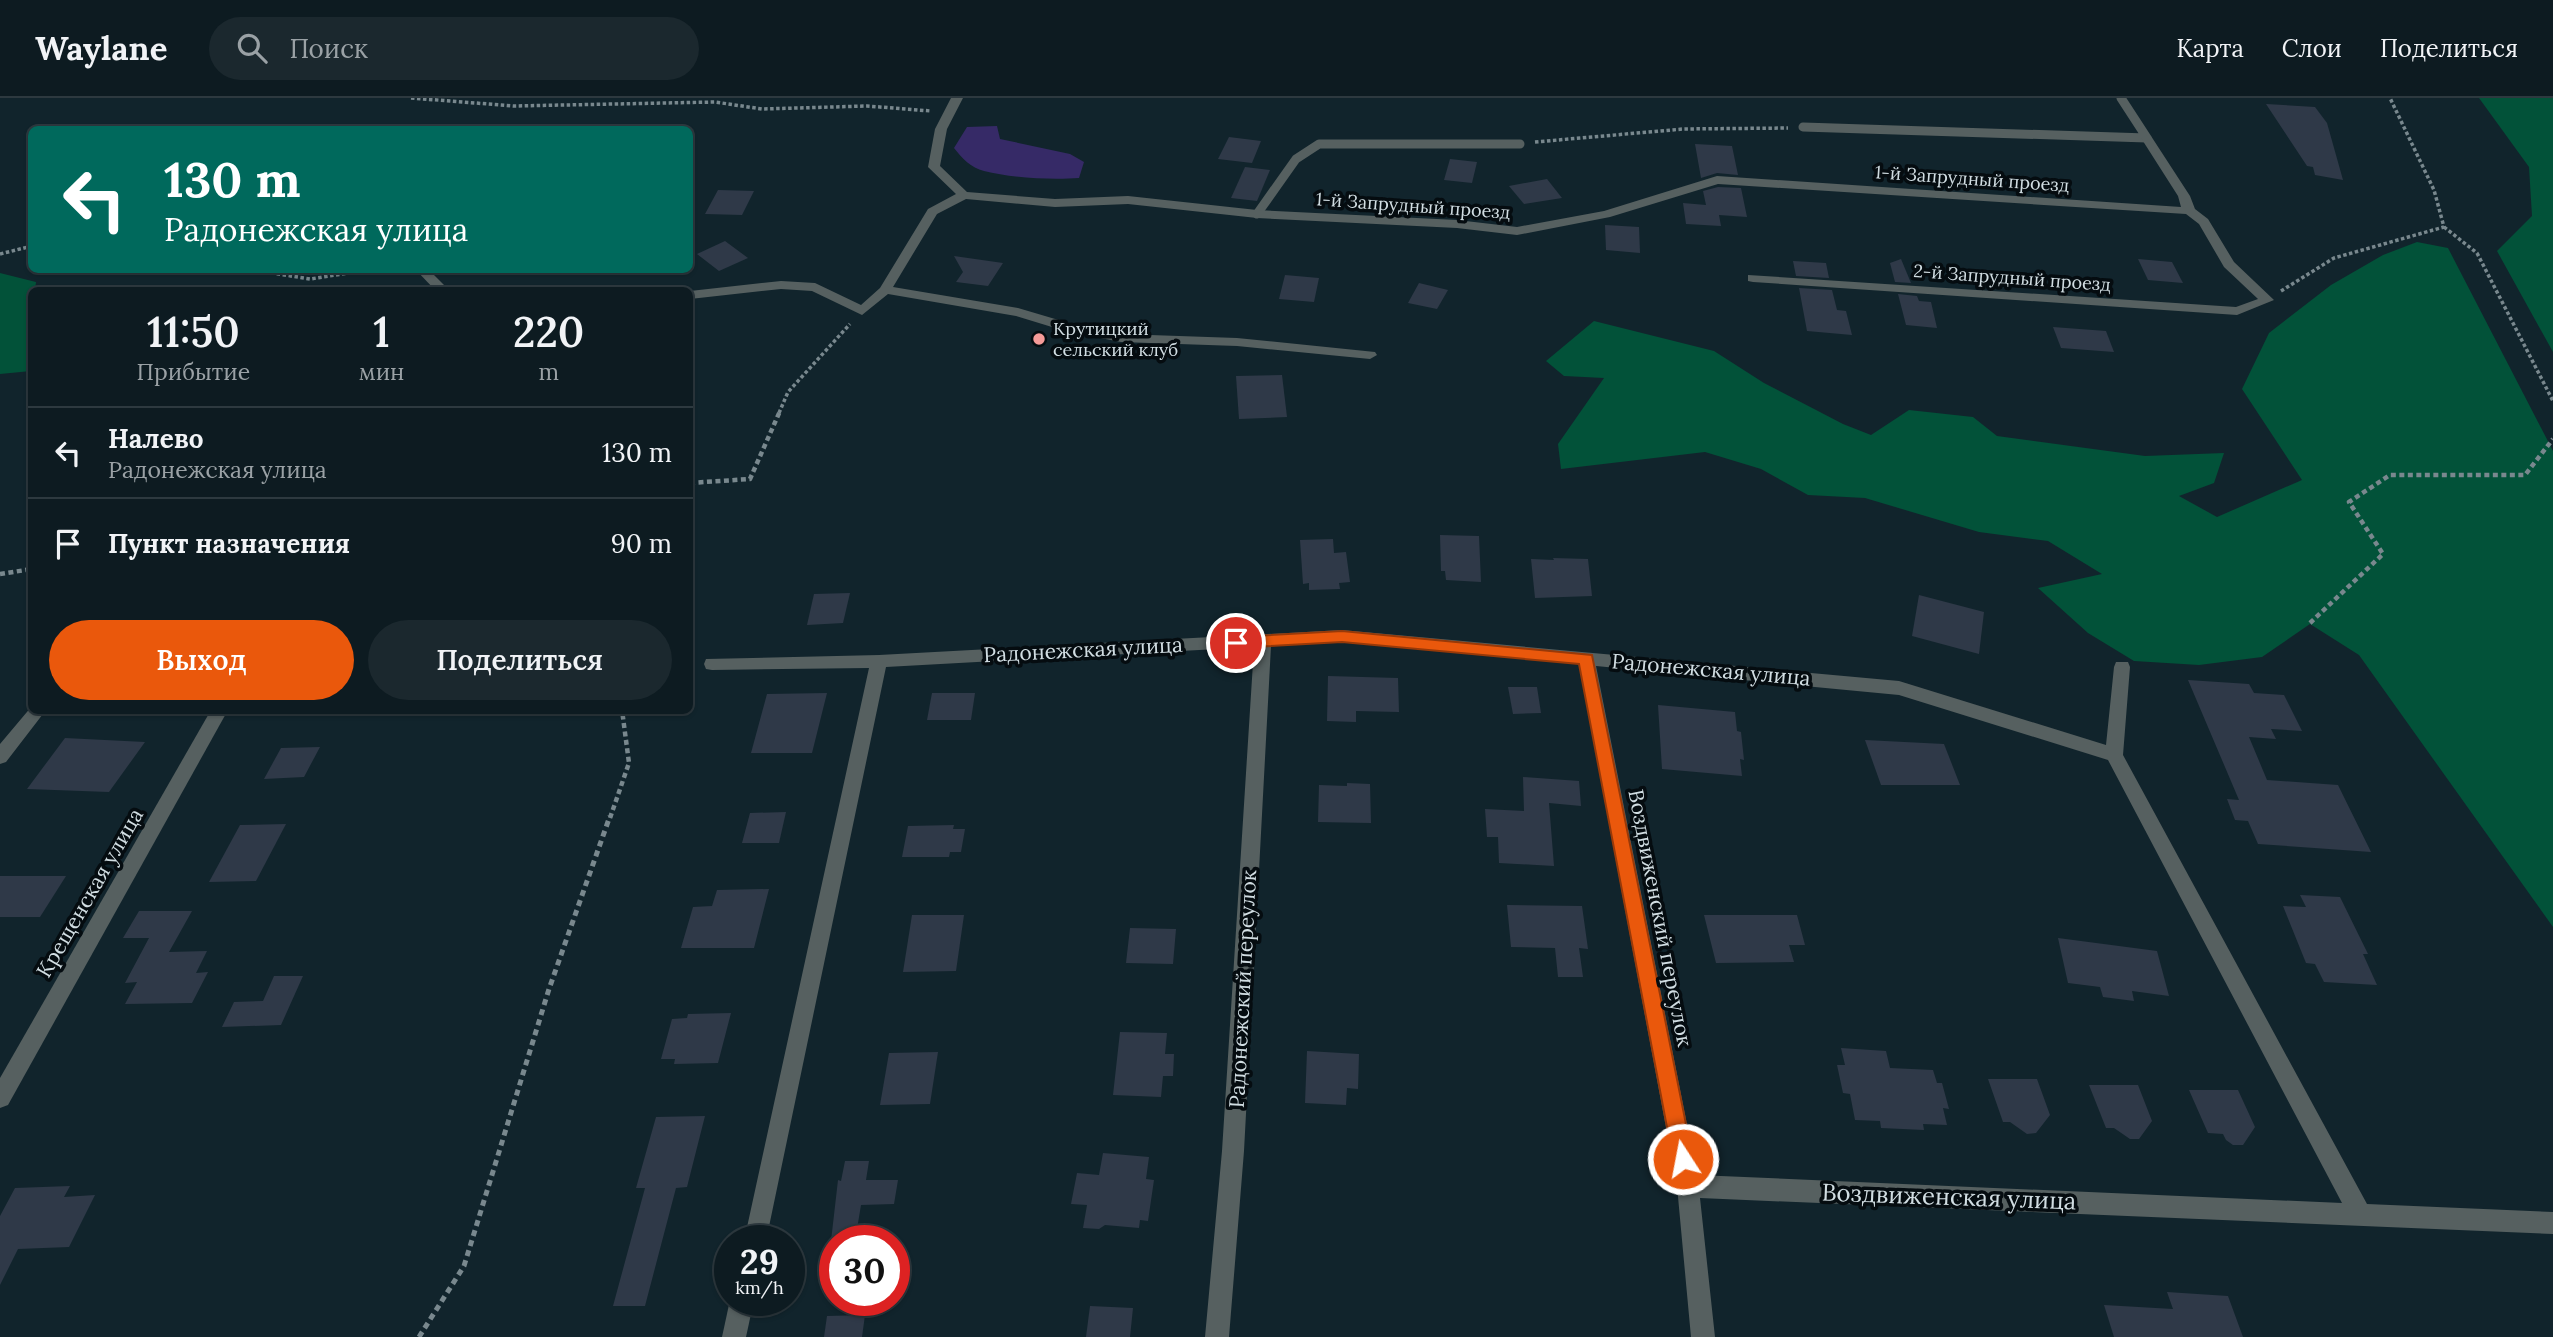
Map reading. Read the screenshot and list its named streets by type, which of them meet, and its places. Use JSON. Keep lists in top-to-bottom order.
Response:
{
  "streets": {
    "street": [
      "1-й Запрудный проезд",
      "2-й Запрудный проезд",
      "Радонежская улица",
      "Крещенская улица",
      "Воздвиженский переулок",
      "Радонежский переулок",
      "Воздвиженская улица"
    ]
  },
  "crossings": [
    ["Радонежская улица", "Воздвиженский переулок"],
    ["Радонежская улица", "Радонежский переулок"],
    ["Воздвиженский переулок", "Воздвиженская улица"]
  ],
  "places": ["Крутицкий сельский клуб"],
  "page": {
    "header": "Waylane",
    "search": "Поиск",
    "nav": ["Карта", "Слои", "Поделиться"],
    "turn": ["130 m", "Радонежская улица"],
    "eta": [
      "11:50",
      "Прибытие",
      "1",
      "мин",
      "220",
      "m"
    ],
    "list": [
      {
        "name": "Налево",
        "note": "Радонежская улица",
        "value": "130 m"
      },
      {
        "name": "Пункт назначения",
        "value": "90 m"
      }
    ],
    "buttons": ["Выход", "Поделиться"],
    "speed": "29 km/h",
    "limit": "30"
  }
}
